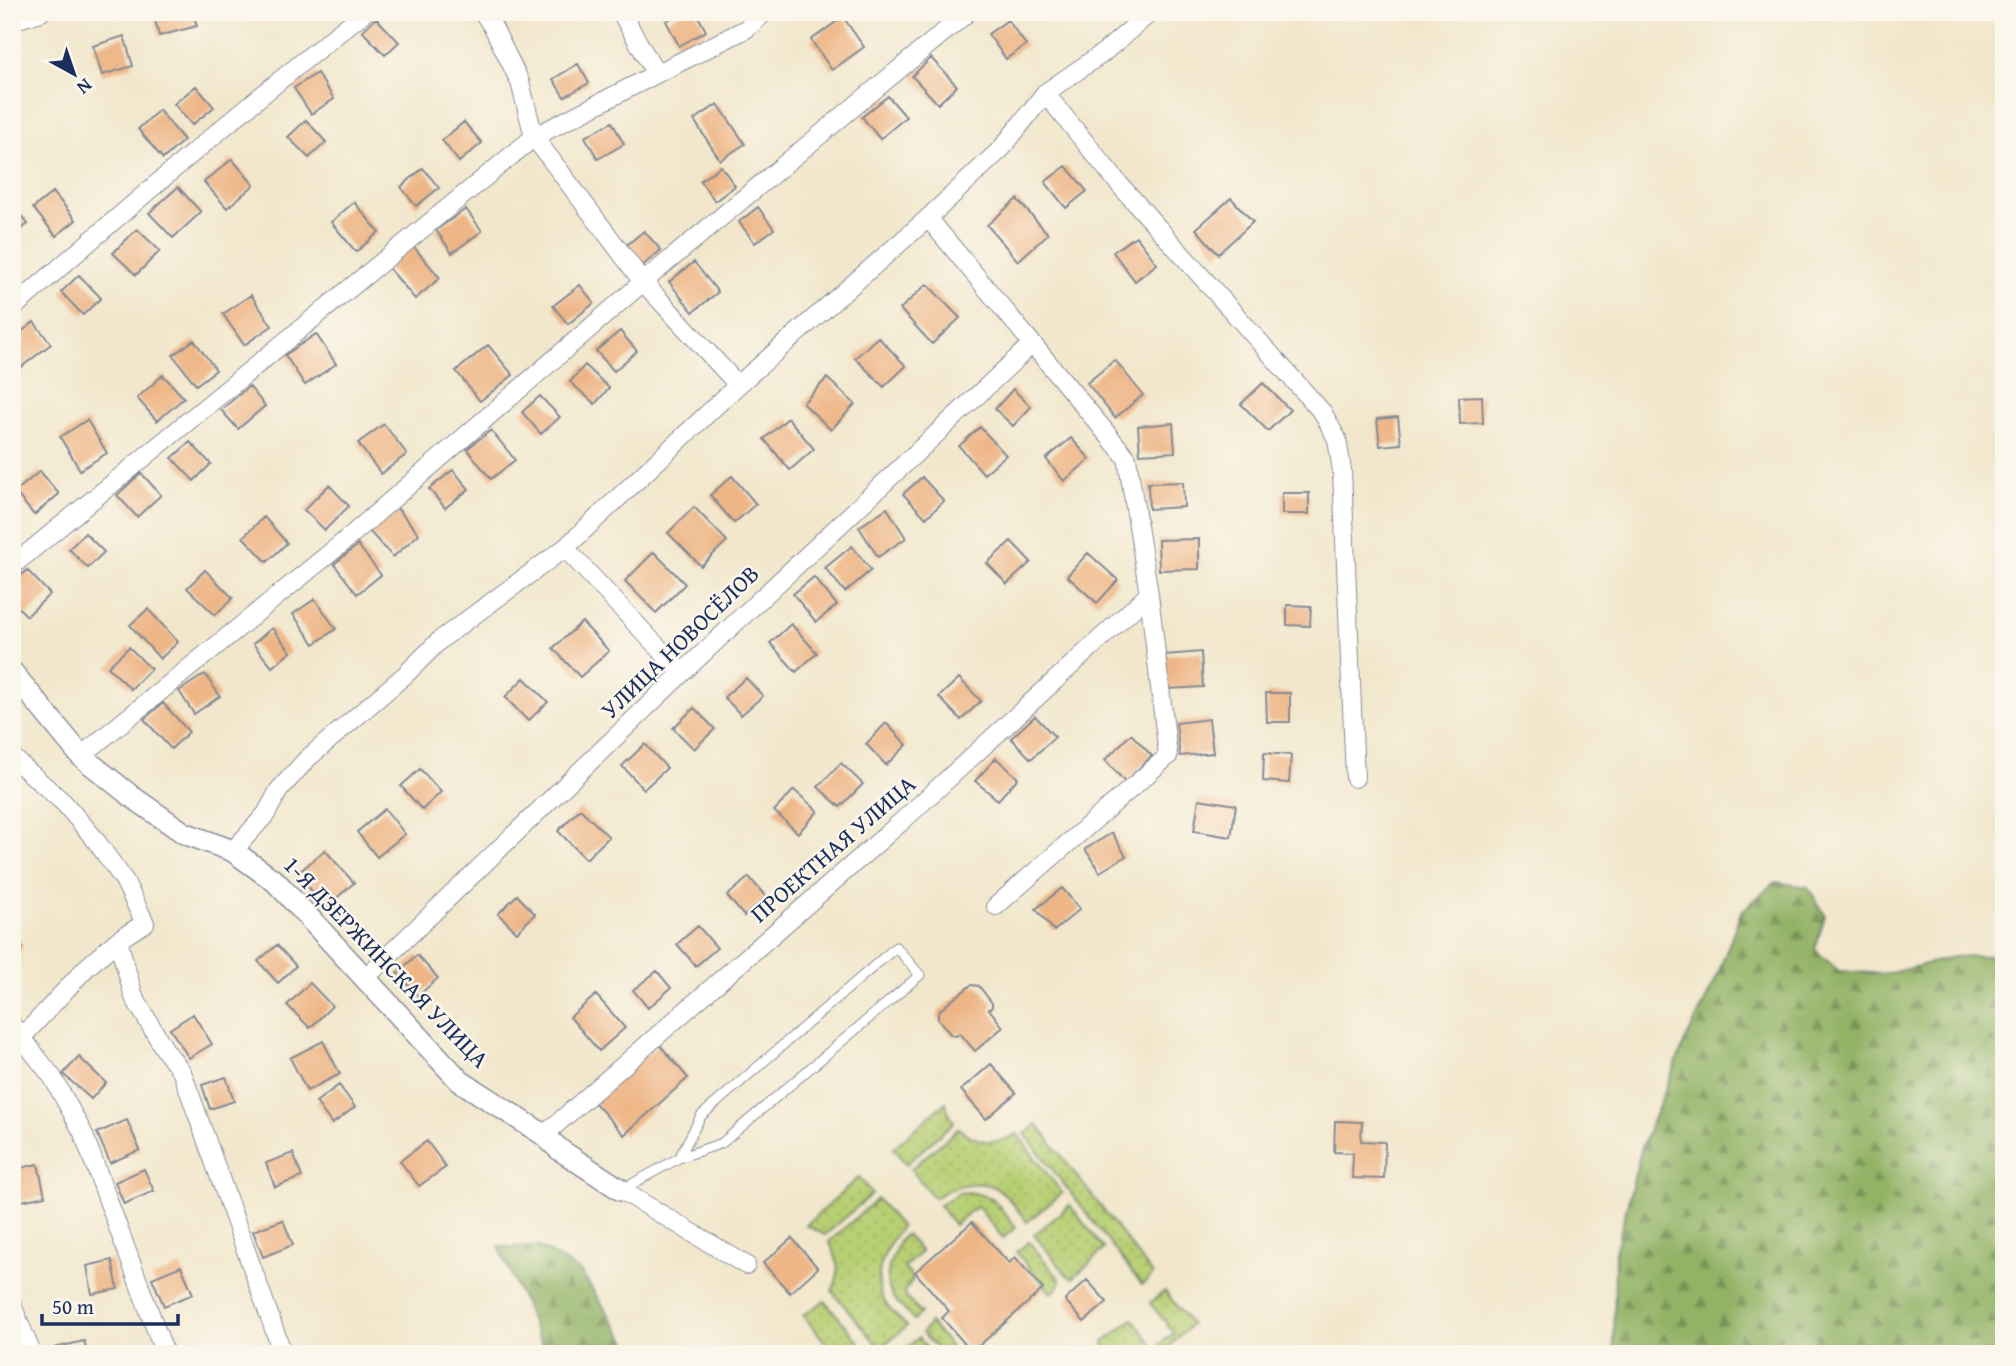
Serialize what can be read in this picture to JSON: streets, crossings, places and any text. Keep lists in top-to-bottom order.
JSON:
{
  "streets": {
    "street": ["УЛИЦА НОВОСЁЛОВ", "ПРОЕКТНАЯ УЛИЦА", "1-Я ДЗЕРЖИНСКАЯ УЛИЦА"]
  },
  "crossings": [
    ["УЛИЦА НОВОСЁЛОВ", "1-Я ДЗЕРЖИНСКАЯ УЛИЦА"],
    ["ПРОЕКТНАЯ УЛИЦА", "1-Я ДЗЕРЖИНСКАЯ УЛИЦА"]
  ],
  "scale_bar": "50 m",
  "north": "bottom right"
}
